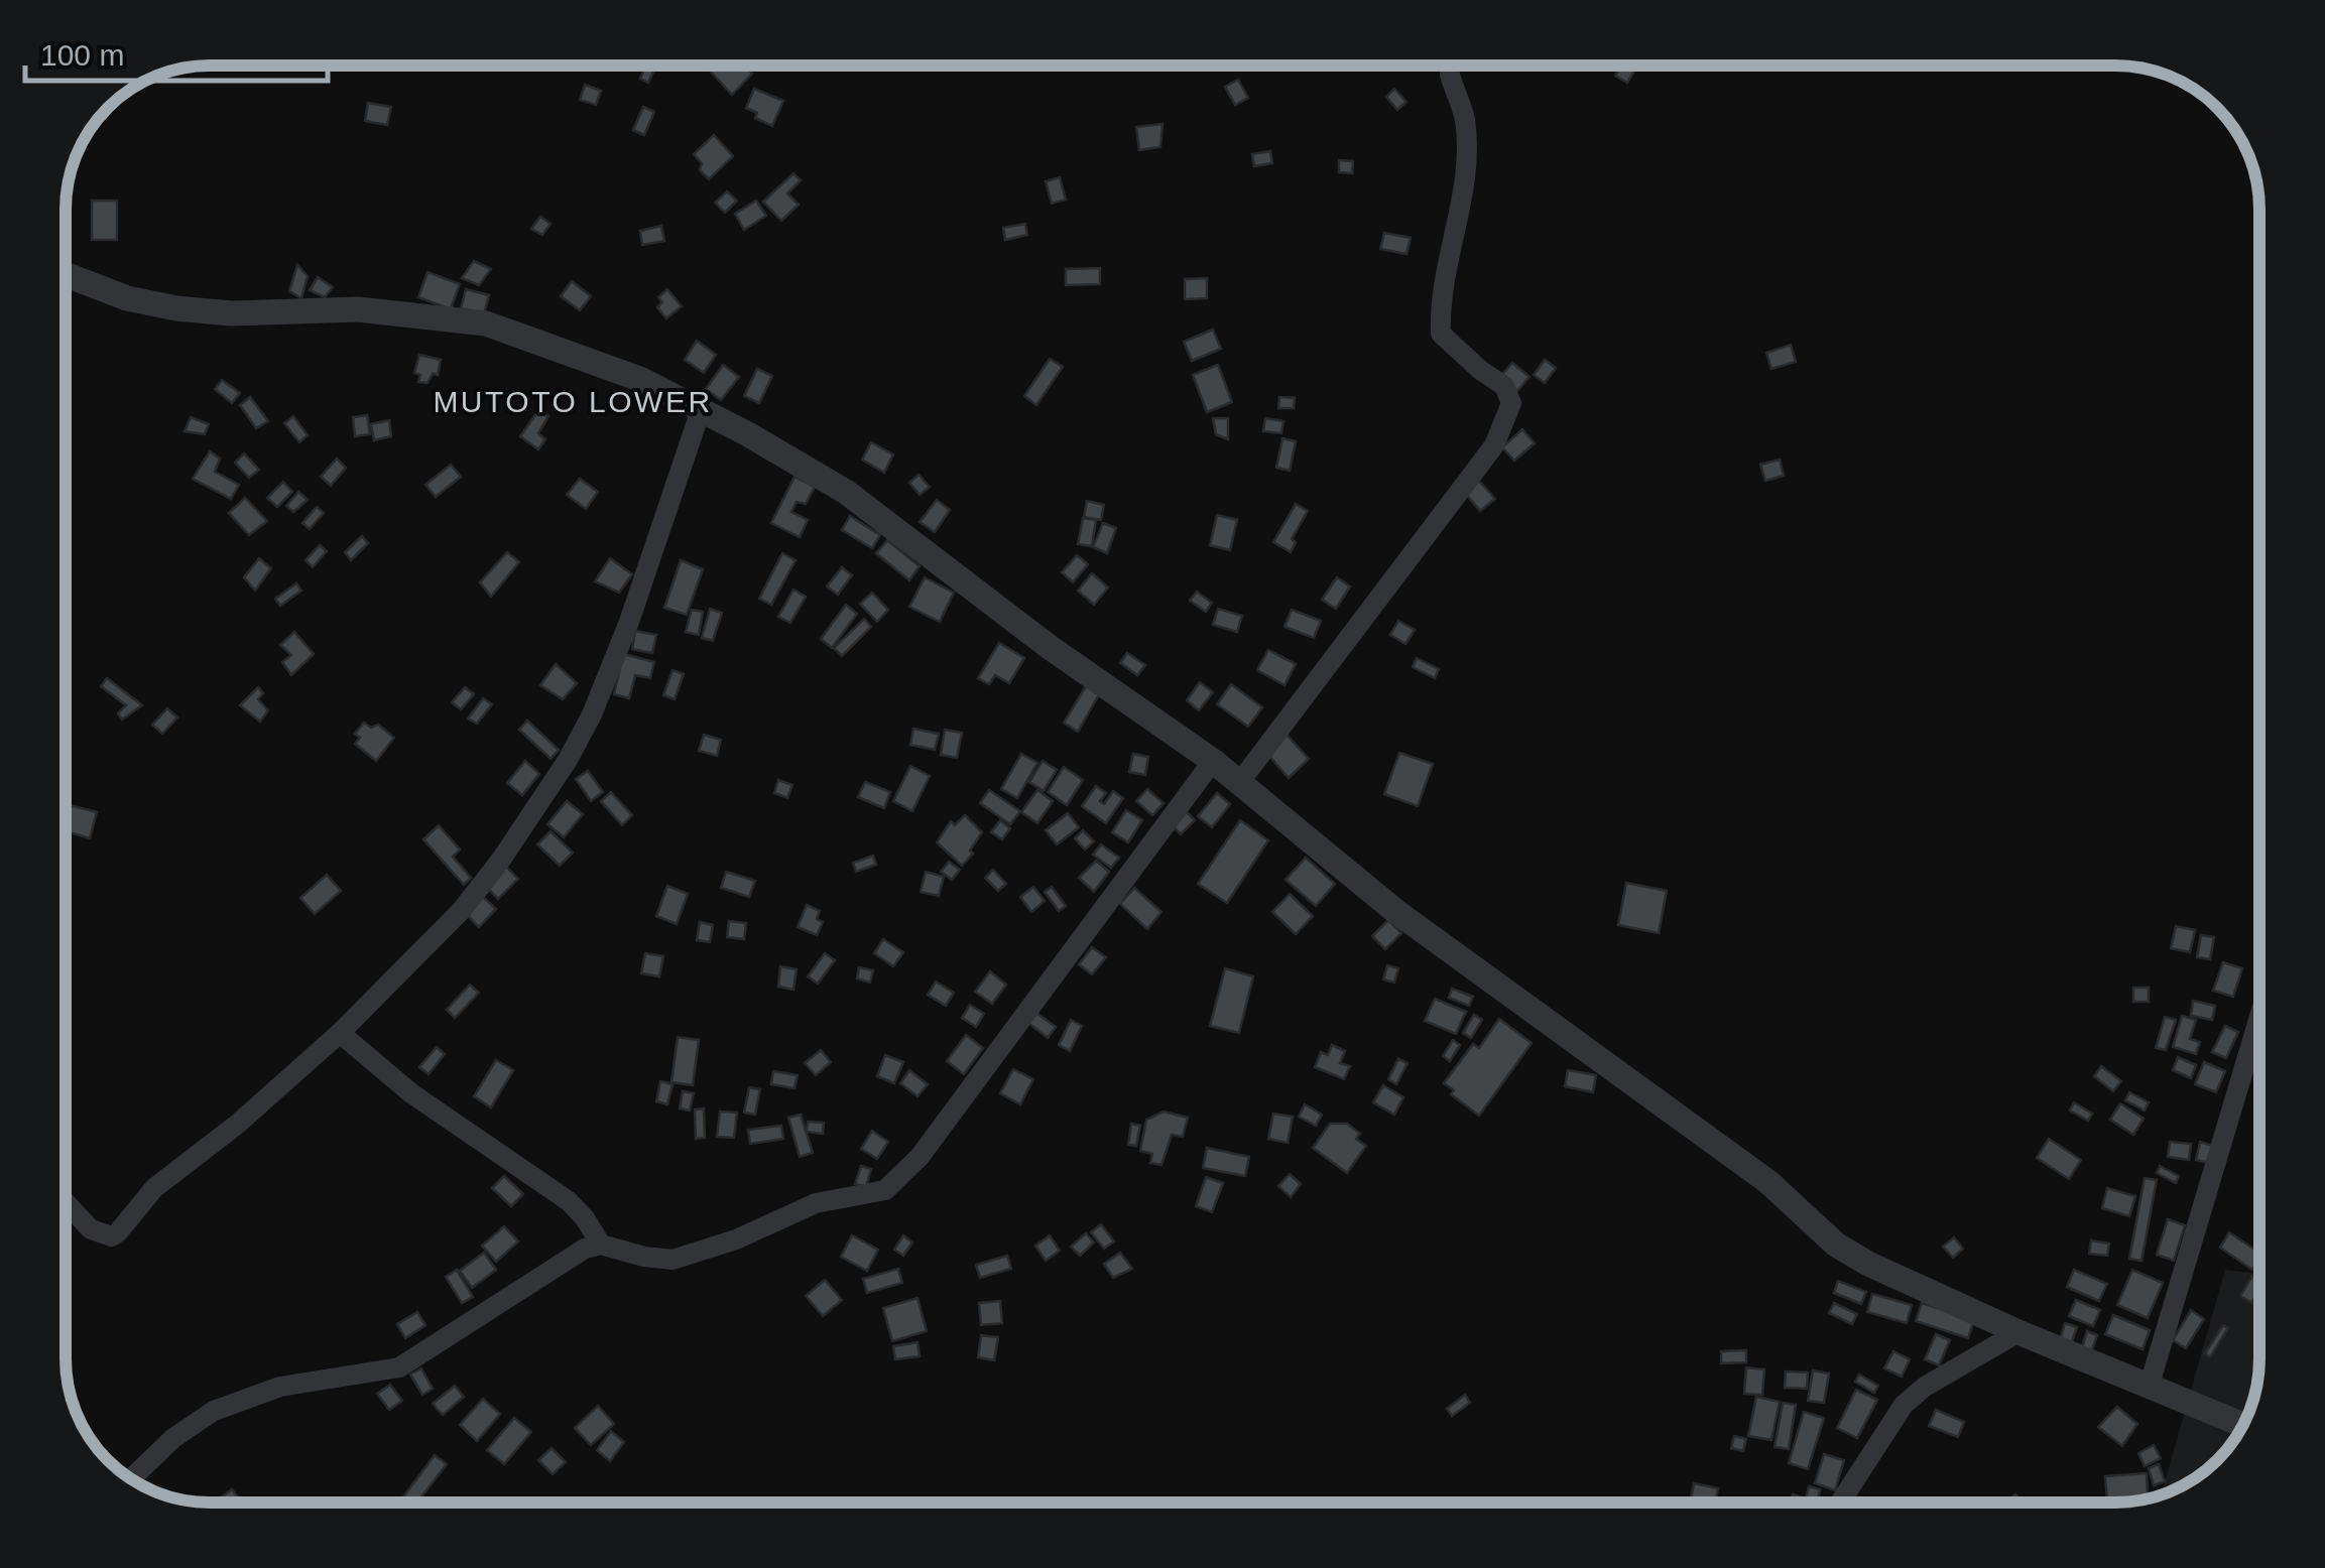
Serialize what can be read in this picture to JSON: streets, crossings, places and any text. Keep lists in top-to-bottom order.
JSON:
{
  "districts": ["MUTOTO LOWER"],
  "scale_bar": "100 m"
}
